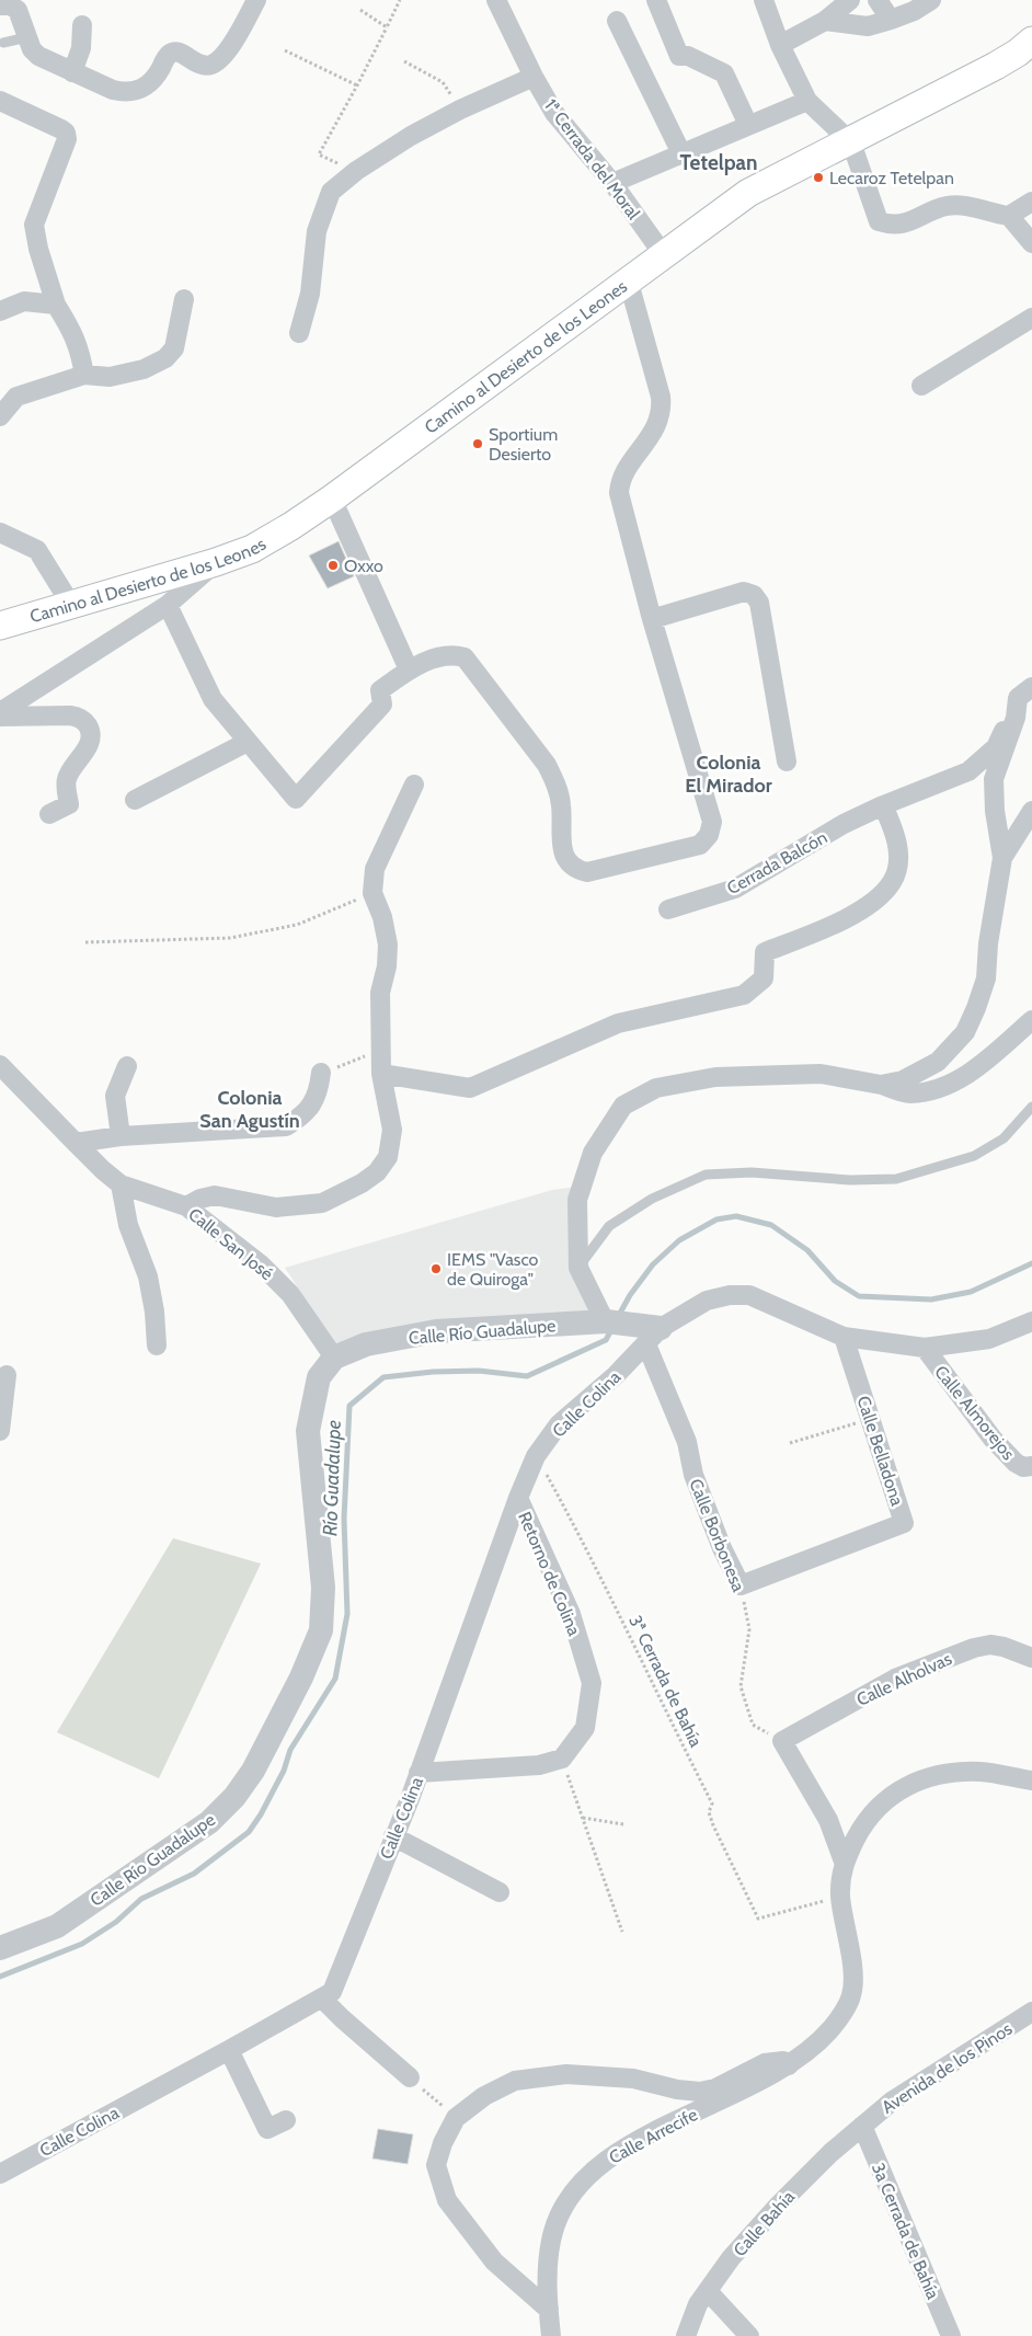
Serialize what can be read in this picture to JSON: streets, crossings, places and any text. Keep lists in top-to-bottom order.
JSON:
{
  "streets": {
    "main road": ["Camino al Desierto de los Leones"],
    "street": [
      "1ª Cerrada del Moral",
      "Cerrada Balcón",
      "Calle San José",
      "Calle Río Guadalupe",
      "Calle Colina",
      "Calle Almorejos",
      "Calle Belladona",
      "Calle Borbonesa",
      "Retorno de Colina",
      "Calle Alholvas",
      "Avenida de los Pinos",
      "Calle Arrecife",
      "Calle Bahía",
      "3a Cerrada de Bahía"
    ],
    "path": ["3ª Cerrada de Bahía"]
  },
  "crossings": [
    ["1ª Cerrada del Moral", "Camino al Desierto de los Leones"],
    ["Calle San José", "Calle Río Guadalupe"],
    ["Calle Río Guadalupe", "Calle Colina"],
    ["Calle Río Guadalupe", "Calle Borbonesa"],
    ["Calle Colina", "Calle Borbonesa"],
    ["Calle Colina", "Retorno de Colina"],
    ["Calle Colina", "3ª Cerrada de Bahía"],
    ["Calle Belladona", "Calle Borbonesa"],
    ["Calle Borbonesa", "Calle Alholvas"],
    ["3ª Cerrada de Bahía", "Calle Arrecife"],
    ["Avenida de los Pinos", "Calle Bahía"],
    ["Avenida de los Pinos", "3a Cerrada de Bahía"],
    ["Calle Bahía", "3a Cerrada de Bahía"]
  ],
  "districts": ["Tetelpan", "Colonia El Mirador", "Colonia San Agustín"],
  "water": ["Río Guadalupe"],
  "places": [
    "Lecaroz Tetelpan",
    "Sportium Desierto",
    "Oxxo",
    "IEMS \"Vasco de Quiroga\""
  ]
}
